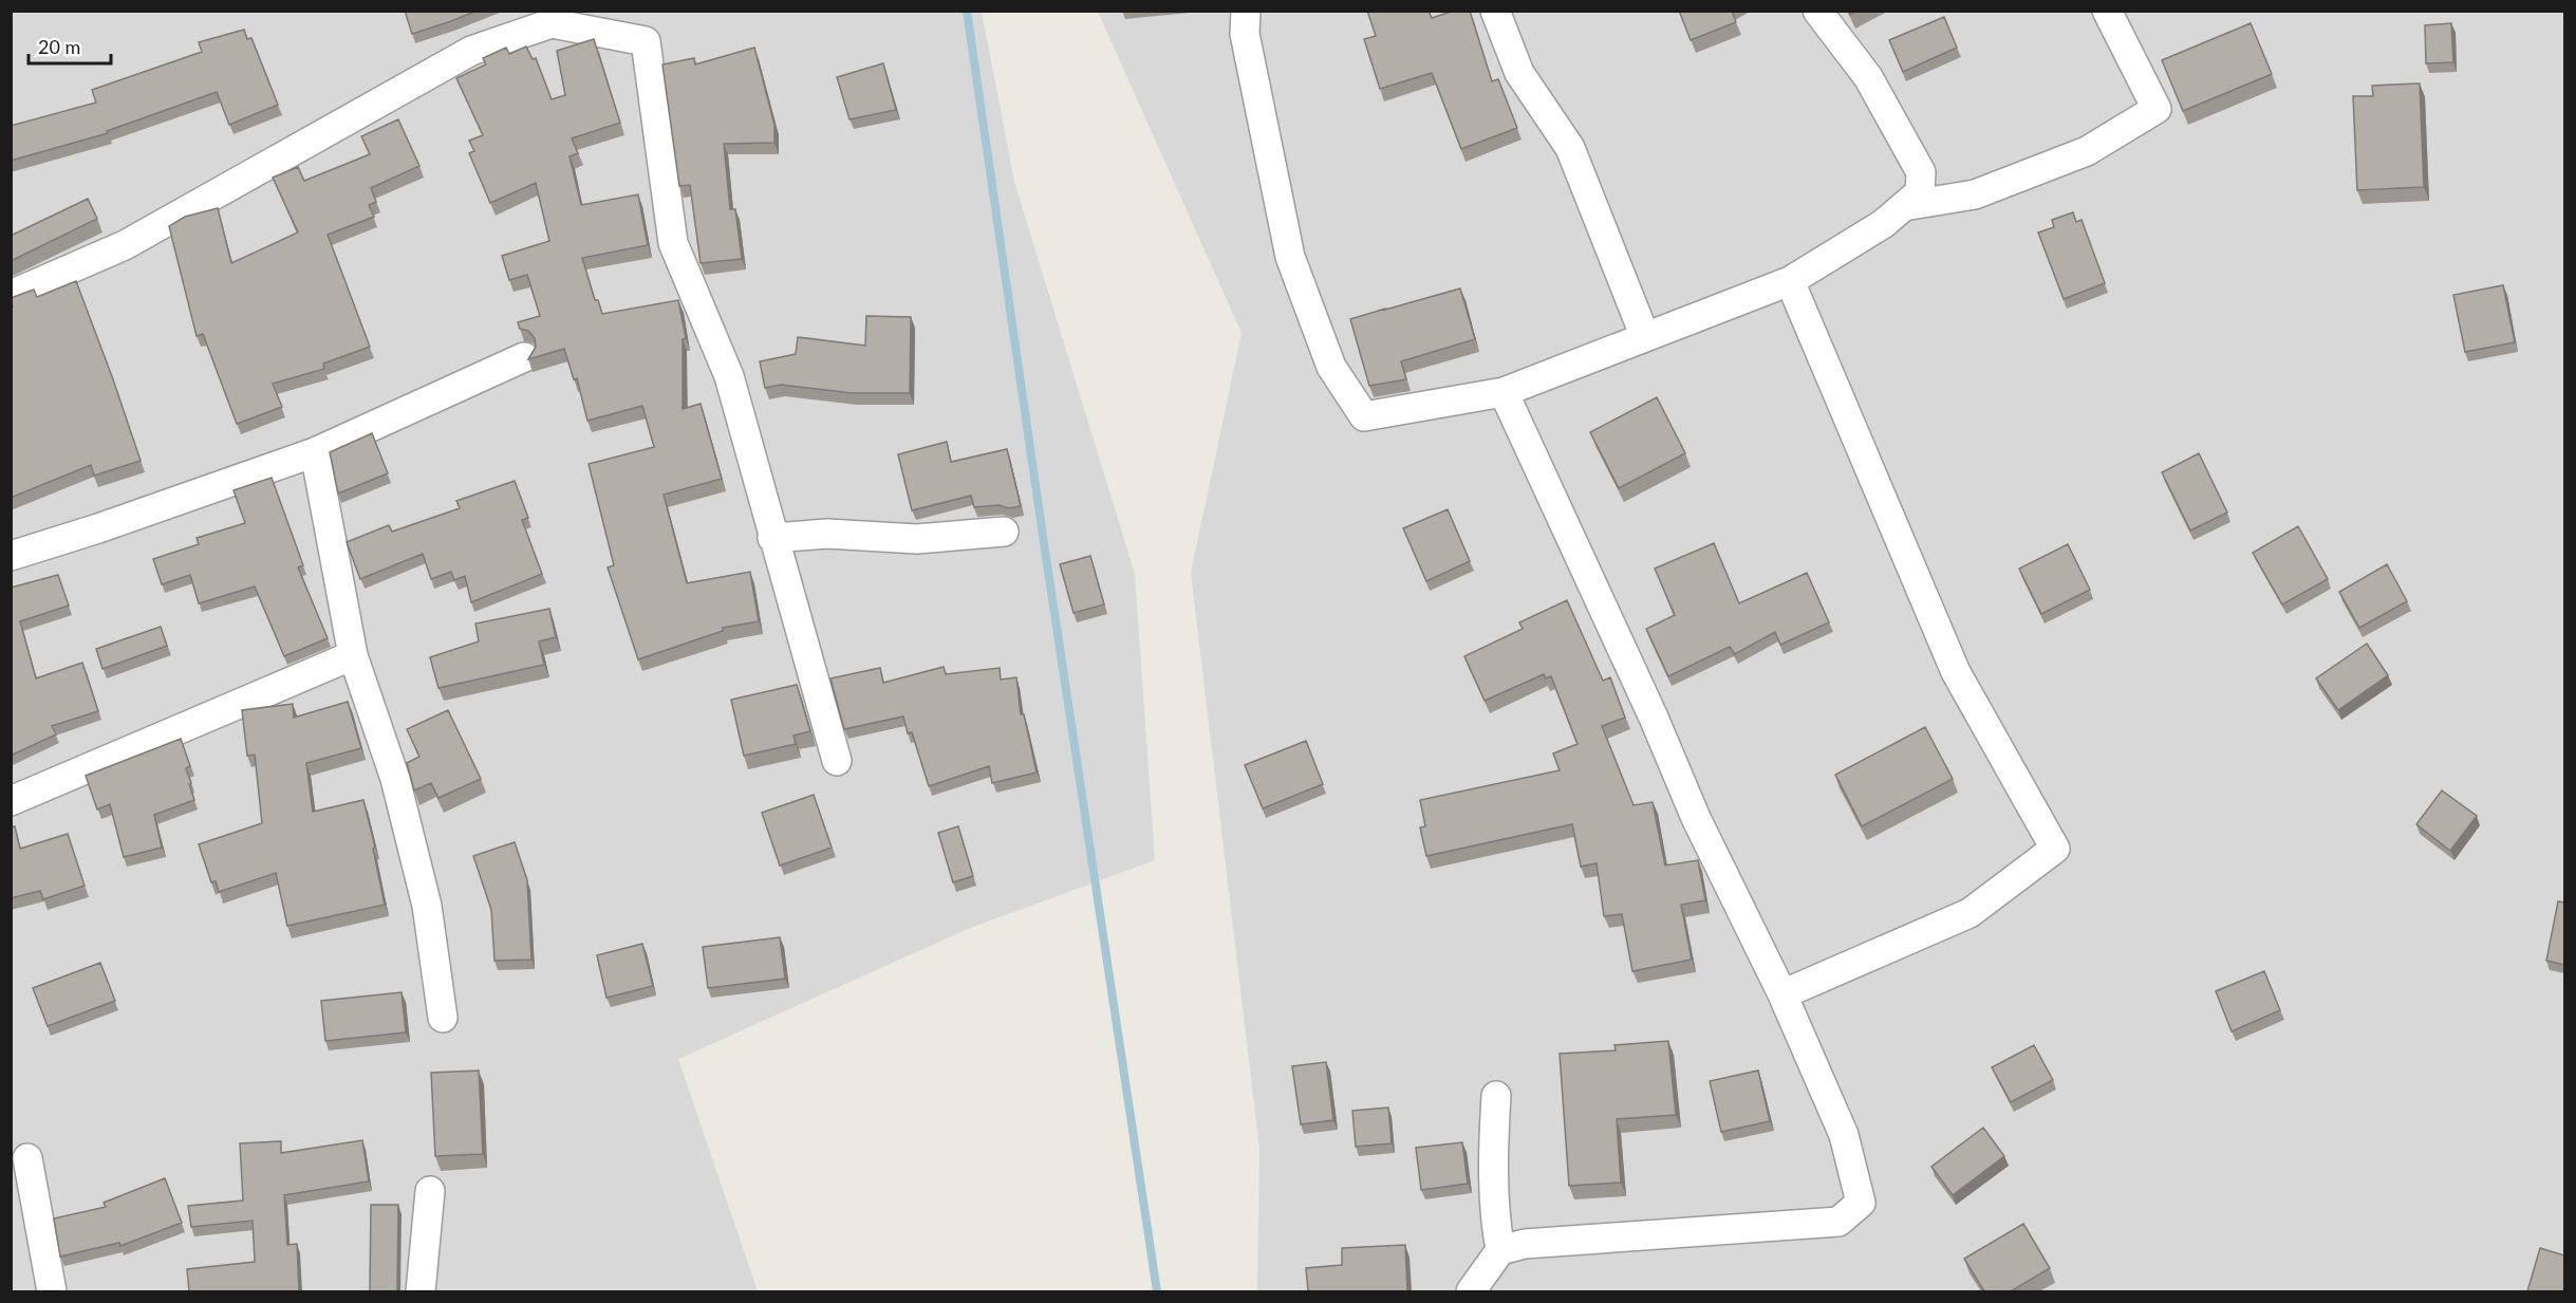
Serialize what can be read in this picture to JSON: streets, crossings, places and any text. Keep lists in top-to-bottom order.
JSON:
{
  "scale_bar": "20 m"
}
